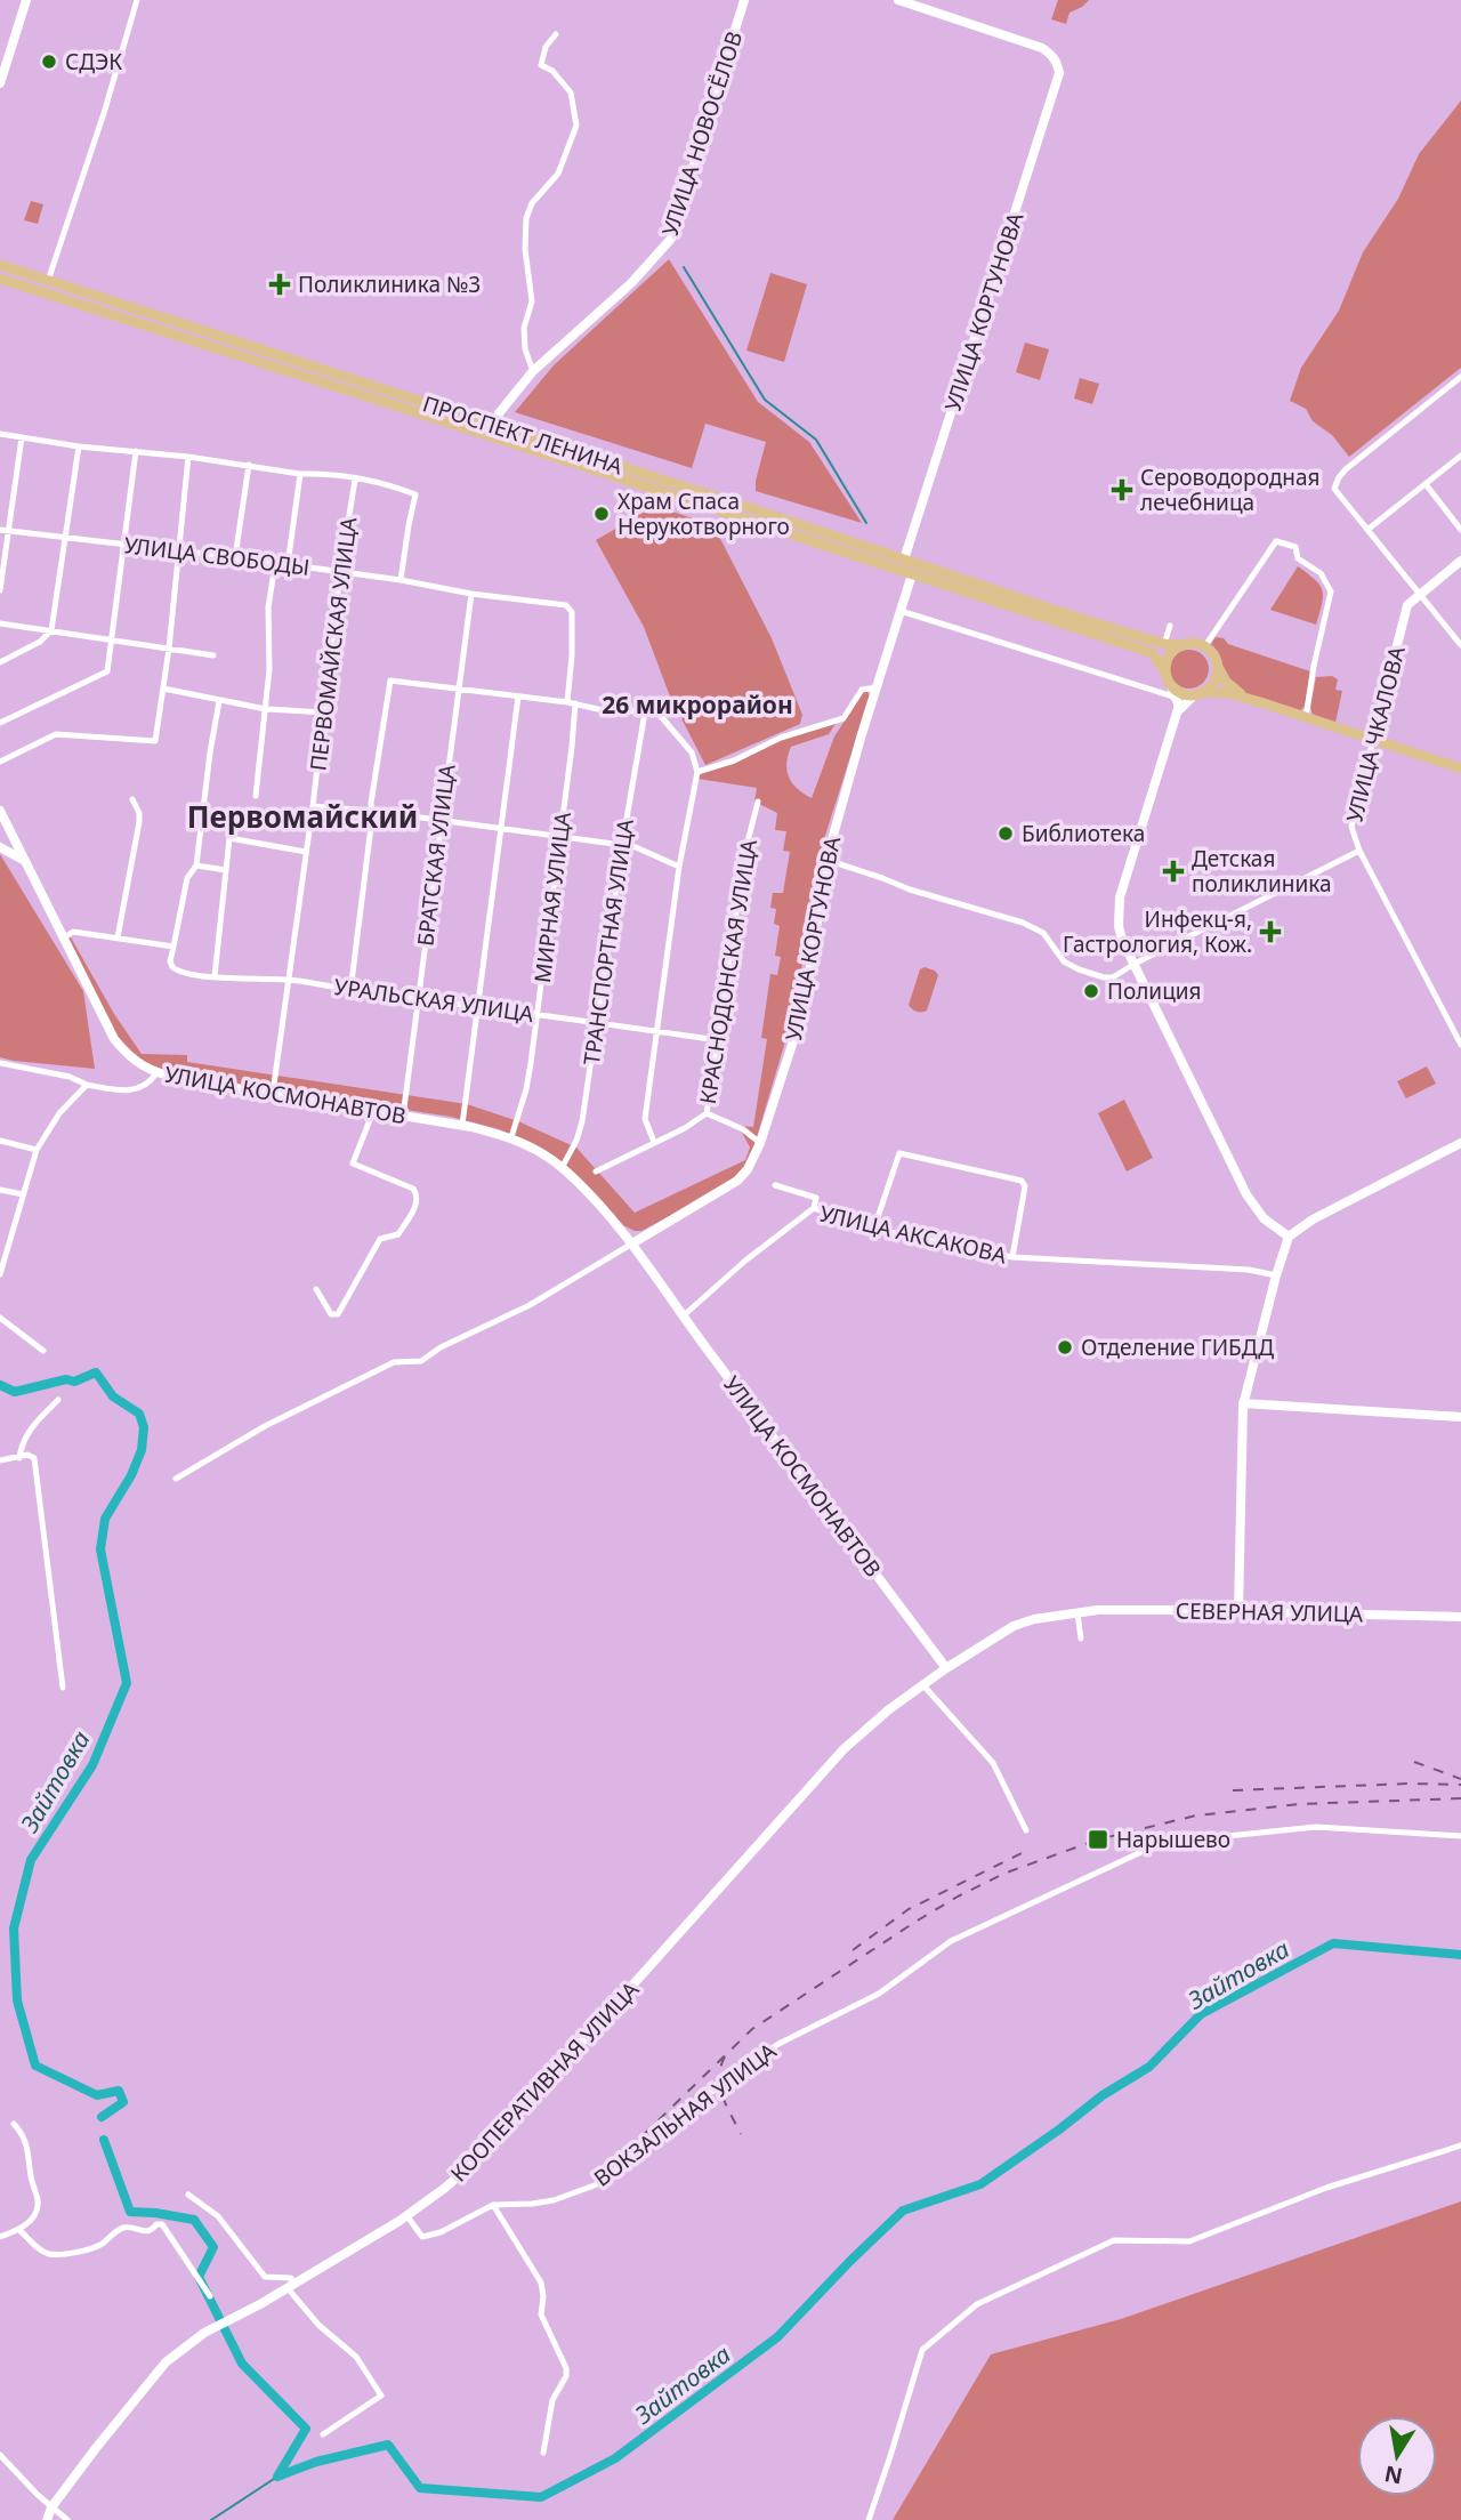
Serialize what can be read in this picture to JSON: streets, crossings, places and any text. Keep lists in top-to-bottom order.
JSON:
{
  "streets": {
    "main road": [
      "УЛИЦА НОВОСЁЛОВ",
      "УЛИЦА КОРТУНОВА",
      "ПРОСПЕКТ ЛЕНИНА",
      "УЛИЦА ЧКАЛОВА",
      "УЛИЦА КОСМОНАВТОВ",
      "СЕВЕРНАЯ УЛИЦА",
      "КООПЕРАТИВНАЯ УЛИЦА"
    ],
    "street": [
      "УЛИЦА СВОБОДЫ",
      "ПЕРВОМАЙСКАЯ УЛИЦА",
      "БРАТСКАЯ УЛИЦА",
      "МИРНАЯ УЛИЦА",
      "ТРАНСПОРТНАЯ УЛИЦА",
      "КРАСНОДОНСКАЯ УЛИЦА",
      "УРАЛЬСКАЯ УЛИЦА",
      "УЛИЦА АКСАКОВА",
      "ВОКЗАЛЬНАЯ УЛИЦА"
    ]
  },
  "crossings": [
    ["УЛИЦА НОВОСЁЛОВ", "ПРОСПЕКТ ЛЕНИНА"],
    ["УЛИЦА КОРТУНОВА", "ПРОСПЕКТ ЛЕНИНА"],
    ["УЛИЦА КОРТУНОВА", "УЛИЦА КОСМОНАВТОВ"],
    ["УЛИЦА СВОБОДЫ", "ПЕРВОМАЙСКАЯ УЛИЦА"],
    ["УЛИЦА СВОБОДЫ", "БРАТСКАЯ УЛИЦА"],
    ["УЛИЦА СВОБОДЫ", "МИРНАЯ УЛИЦА"],
    ["ПЕРВОМАЙСКАЯ УЛИЦА", "УРАЛЬСКАЯ УЛИЦА"],
    ["ПЕРВОМАЙСКАЯ УЛИЦА", "УЛИЦА КОСМОНАВТОВ"],
    ["БРАТСКАЯ УЛИЦА", "УРАЛЬСКАЯ УЛИЦА"],
    ["БРАТСКАЯ УЛИЦА", "УЛИЦА КОСМОНАВТОВ"],
    ["МИРНАЯ УЛИЦА", "УРАЛЬСКАЯ УЛИЦА"],
    ["МИРНАЯ УЛИЦА", "УЛИЦА КОСМОНАВТОВ"],
    ["ТРАНСПОРТНАЯ УЛИЦА", "УРАЛЬСКАЯ УЛИЦА"],
    ["ТРАНСПОРТНАЯ УЛИЦА", "УЛИЦА КОСМОНАВТОВ"],
    ["КРАСНОДОНСКАЯ УЛИЦА", "УРАЛЬСКАЯ УЛИЦА"],
    ["УЛИЦА КОСМОНАВТОВ", "УЛИЦА АКСАКОВА"],
    ["УЛИЦА КОСМОНАВТОВ", "СЕВЕРНАЯ УЛИЦА"],
    ["УЛИЦА КОСМОНАВТОВ", "КООПЕРАТИВНАЯ УЛИЦА"],
    ["СЕВЕРНАЯ УЛИЦА", "КООПЕРАТИВНАЯ УЛИЦА"],
    ["КООПЕРАТИВНАЯ УЛИЦА", "ВОКЗАЛЬНАЯ УЛИЦА"]
  ],
  "districts": ["26 микрорайон", "Первомайский"],
  "water": ["Зайтовка"],
  "places": {
    "other": [
      "СДЭК",
      "Храм Спаса Нерукотворного",
      "Библиотека",
      "Полиция",
      "Отделение ГИБДД"
    ],
    "health": [
      "Поликлиника №3",
      "Сероводородная лечебница",
      "Детская поликлиника",
      "Инфекц-я, Гастрология, Кож."
    ],
    "transit": ["Нарышево"]
  },
  "north": "bottom"
}
